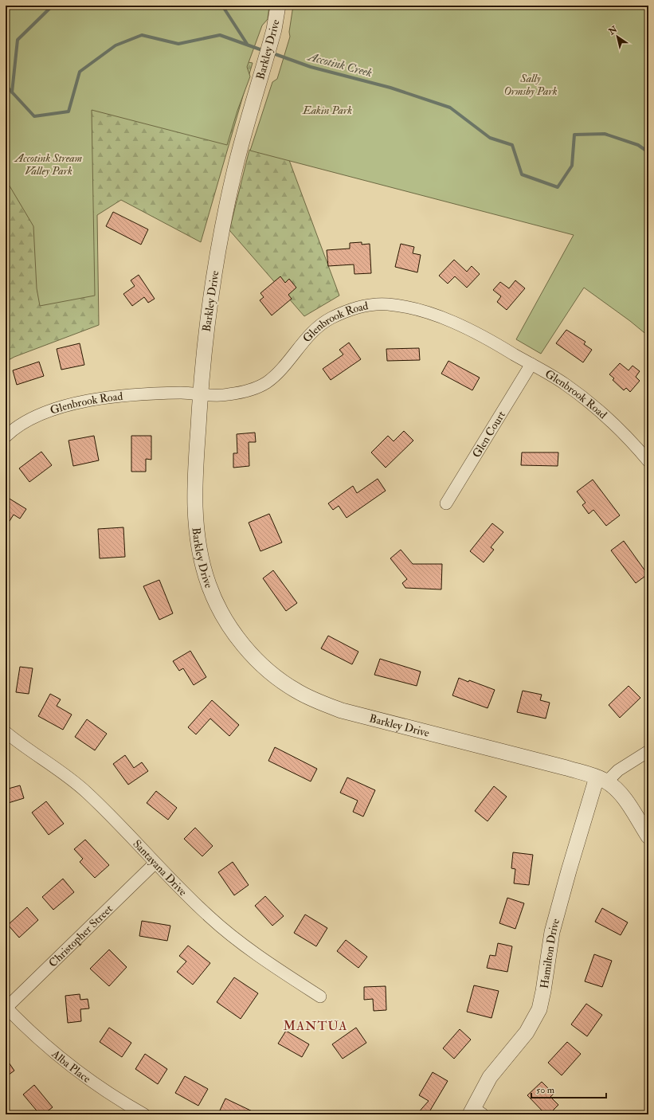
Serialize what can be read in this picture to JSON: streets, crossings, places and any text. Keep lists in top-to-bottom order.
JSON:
{
  "streets": {
    "street": [
      "Barkley Drive",
      "Glenbrook Road",
      "Glen Court",
      "Santayana Drive",
      "Christopher Street",
      "Hamilton Drive",
      "Alba Place"
    ]
  },
  "crossings": [
    ["Barkley Drive", "Glenbrook Road"],
    ["Barkley Drive", "Hamilton Drive"],
    ["Glenbrook Road", "Glen Court"],
    ["Santayana Drive", "Christopher Street"],
    ["Christopher Street", "Alba Place"]
  ],
  "districts": ["MANTUA"],
  "water": ["Accotink Creek"],
  "parks": ["Sally Ormsby Park", "Eakin Park", "Accotink Stream Valley Park"],
  "scale_bar": "50 m",
  "north": "top left"
}
